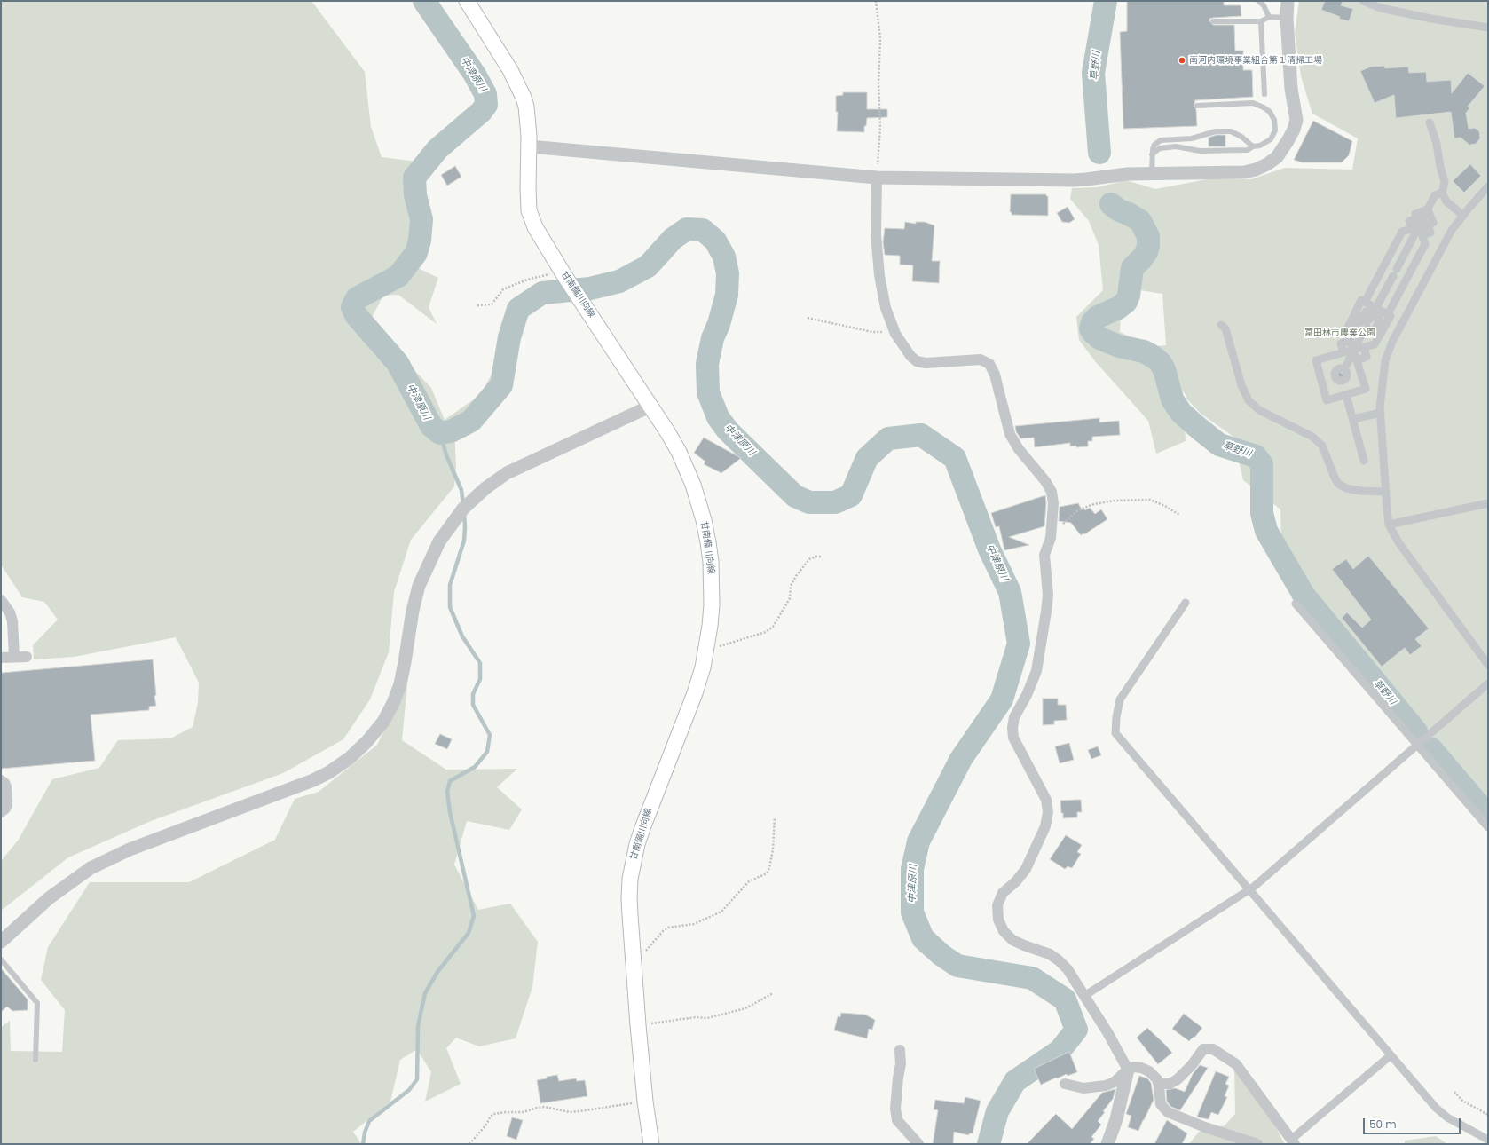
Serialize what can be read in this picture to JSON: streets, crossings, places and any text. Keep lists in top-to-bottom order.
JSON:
{
  "streets": {
    "main road": ["甘南備川向線"]
  },
  "water": ["草野川", "中津原川"],
  "parks": ["富田林市農業公園"],
  "places": ["南河内環境事業組合第１清掃工場"],
  "scale_bar": "50 m"
}
